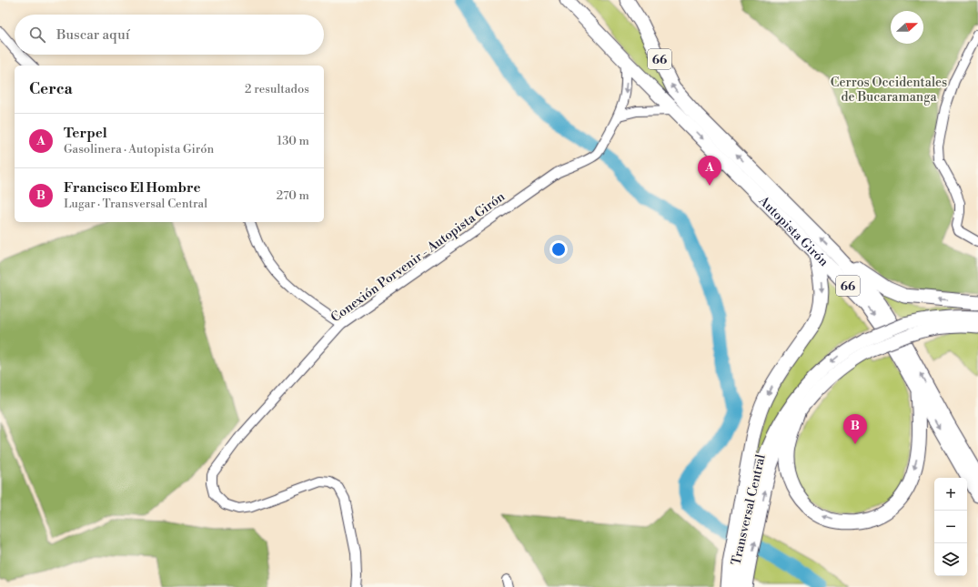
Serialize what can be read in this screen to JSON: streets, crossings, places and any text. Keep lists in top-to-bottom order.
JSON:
{
  "streets": {
    "highway": ["66", "Autopista Girón"],
    "main road": ["Transversal Central"],
    "street": ["Conexión Porvenir - Autopista Girón"]
  },
  "crossings": [
    ["Autopista Girón", "Conexión Porvenir - Autopista Girón"]
  ],
  "parks": ["Cerros Occidentales de Bucaramanga"],
  "north": "right",
  "page": {
    "search": "Buscar aquí",
    "heading": ["Cerca", "2 resultados"],
    "list": [
      {
        "mark": "A",
        "name": "Terpel",
        "note": "Gasolinera · Autopista Girón",
        "value": "130 m"
      },
      {
        "mark": "B",
        "name": "Francisco El Hombre",
        "note": "Lugar · Transversal Central",
        "value": "270 m"
      }
    ],
    "pins": ["A", "B"],
    "map_buttons": ["+", "−"]
  }
}
